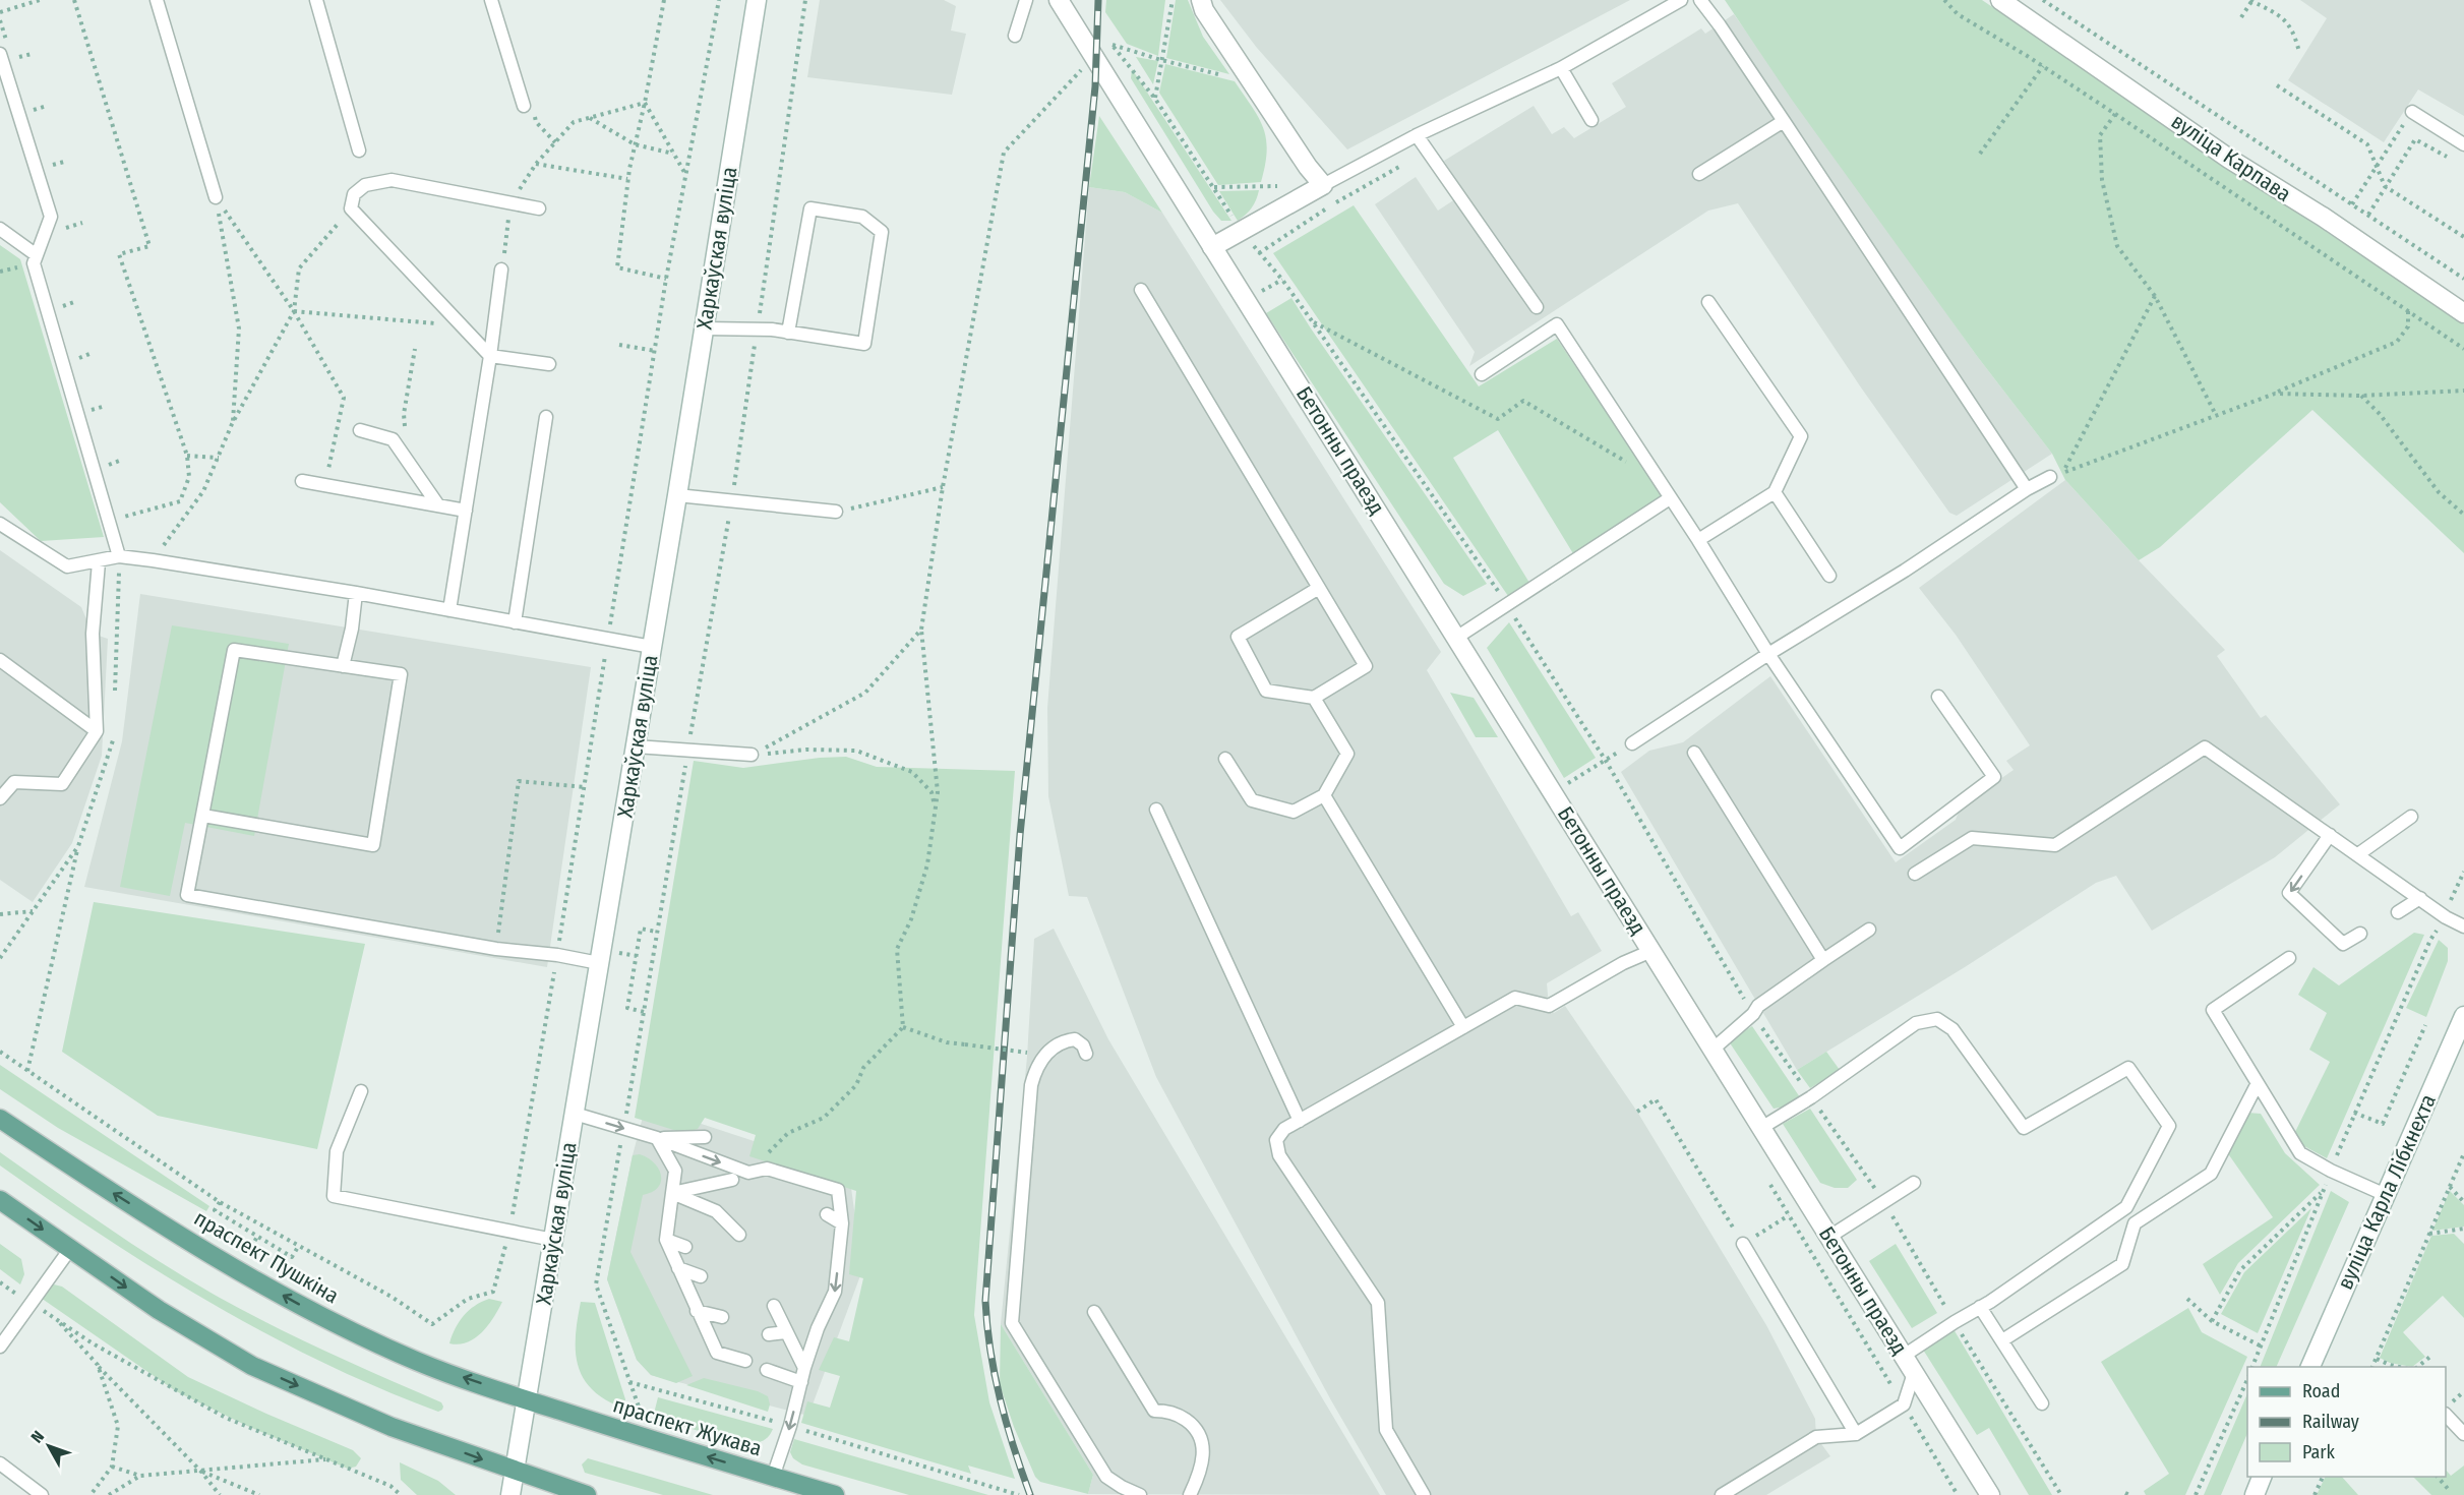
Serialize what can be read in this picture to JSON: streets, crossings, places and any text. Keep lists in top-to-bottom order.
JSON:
{
  "streets": {
    "main road": ["праспект Пушкіна", "праспект Жукава"],
    "street": [
      "вуліца Карпава",
      "Харкаўская вуліца",
      "Бетонны праезд",
      "вуліца Карла Лібкнехта"
    ]
  },
  "crossings": [
    ["Харкаўская вуліца", "праспект Пушкіна"],
    ["Харкаўская вуліца", "праспект Жукава"],
    ["праспект Пушкіна", "праспект Жукава"]
  ],
  "legend": ["Road", "Railway", "Park"],
  "north": "top left"
}
